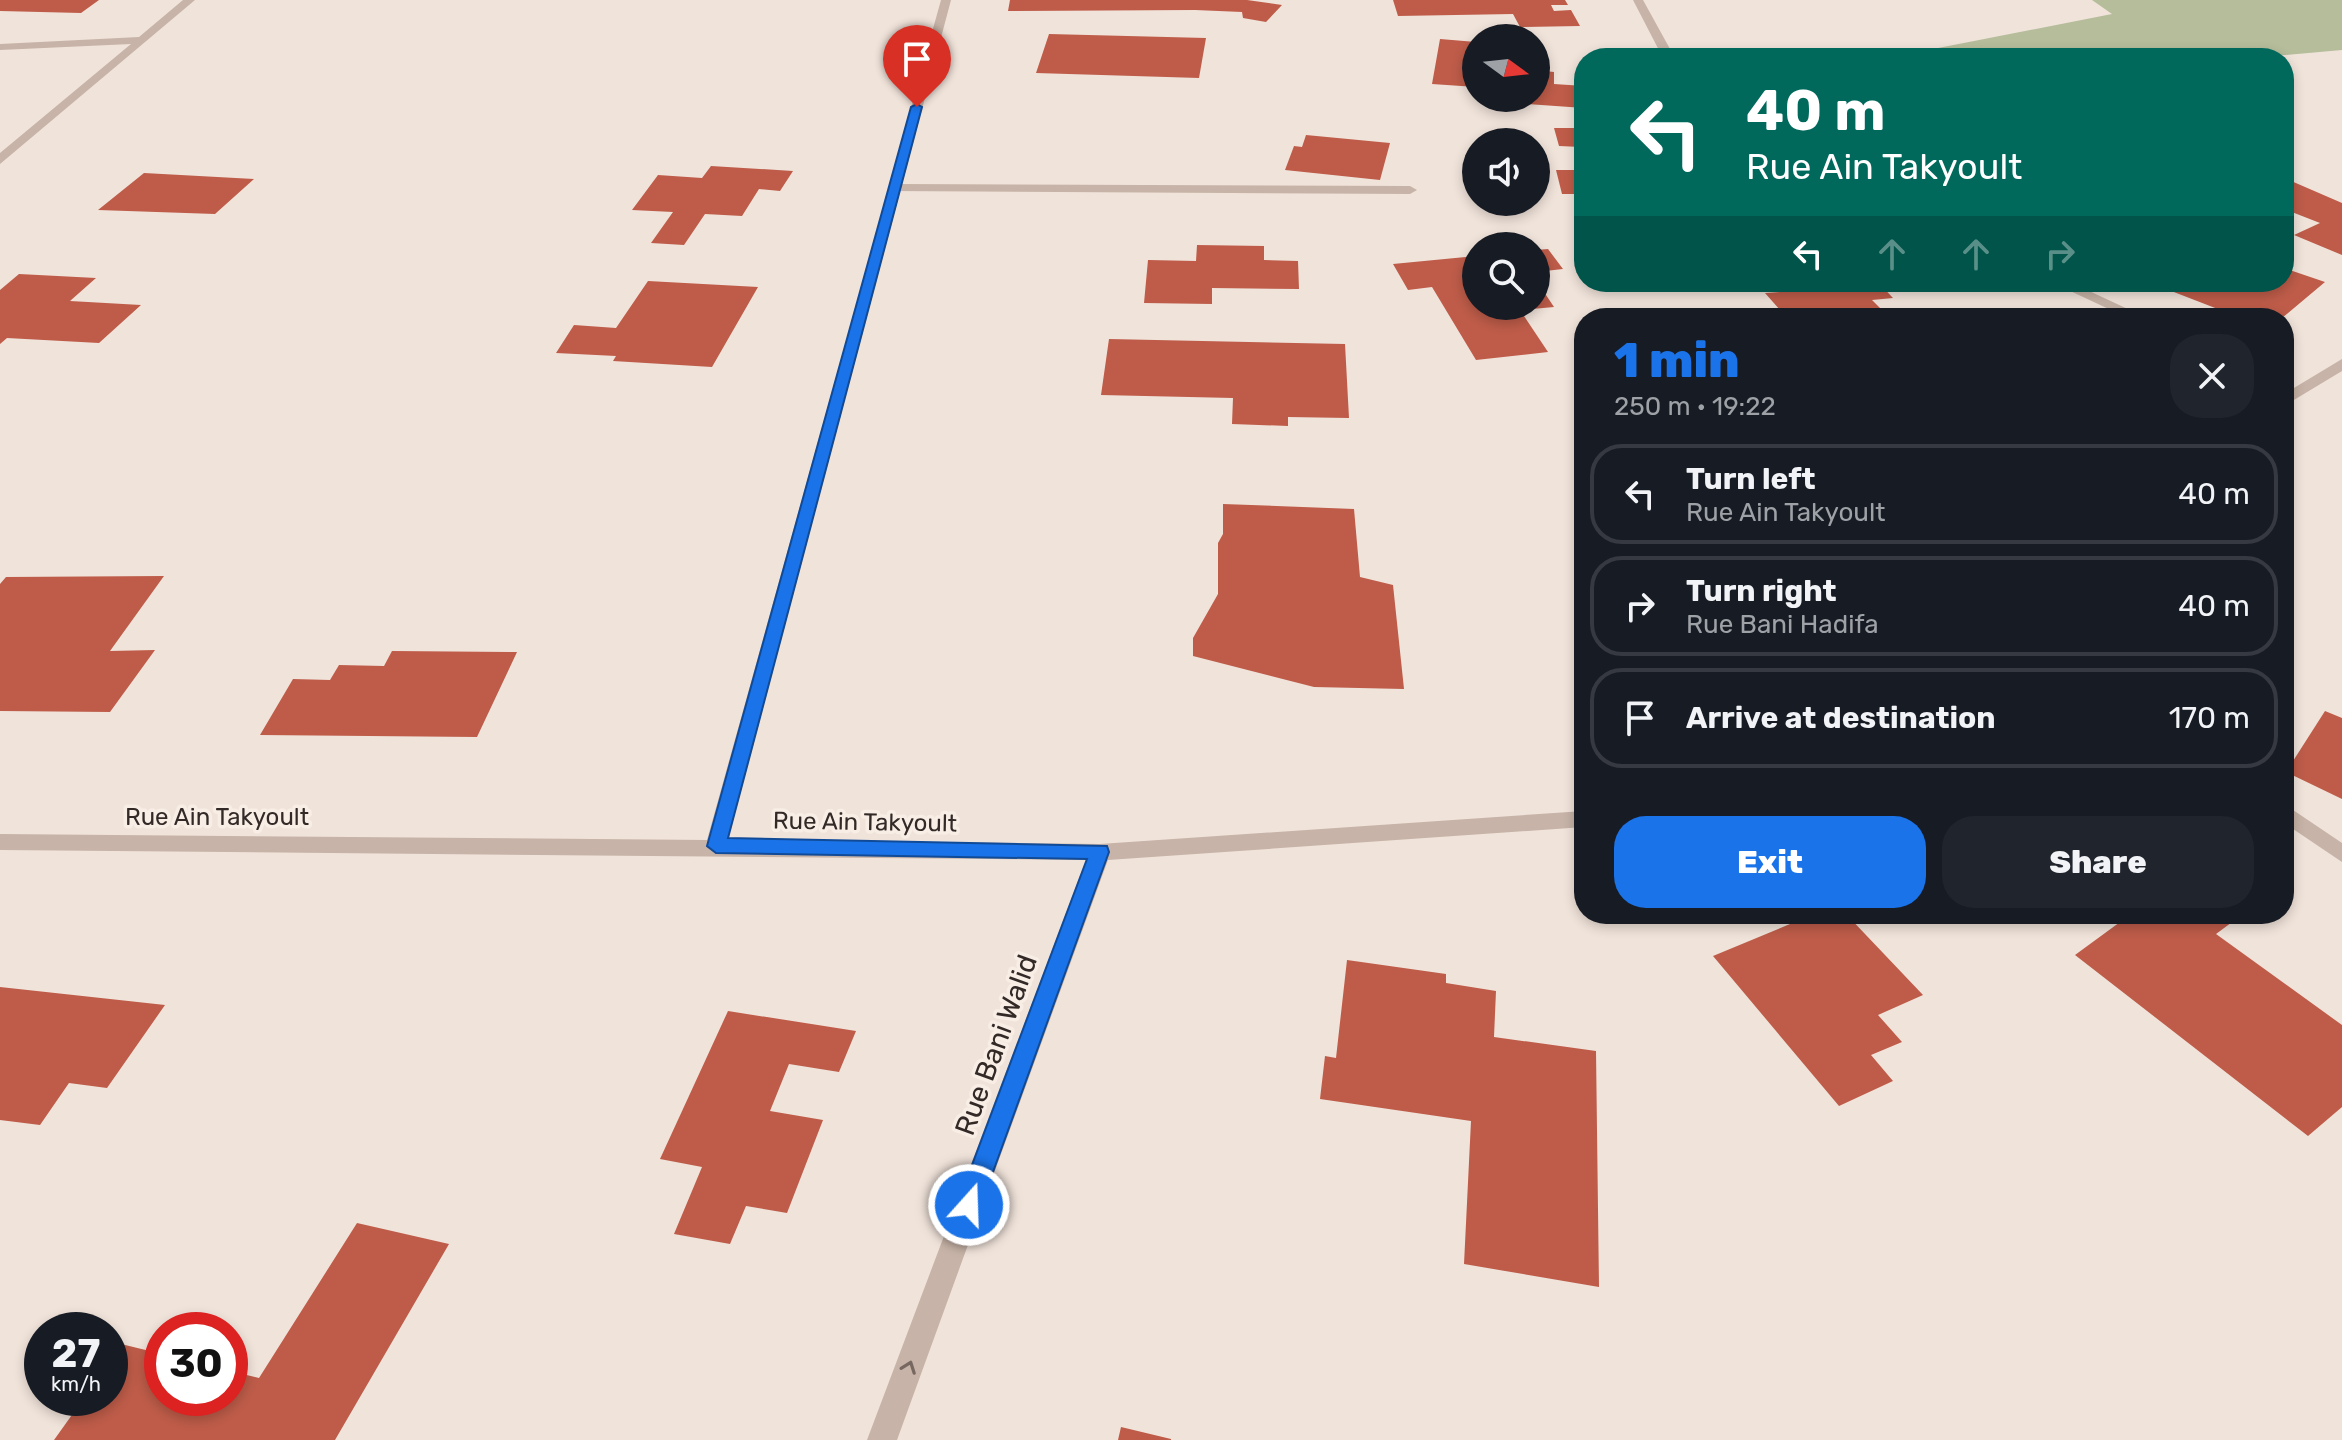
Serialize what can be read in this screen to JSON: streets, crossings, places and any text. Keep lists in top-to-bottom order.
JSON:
{
  "streets": {
    "street": ["Rue Ain Takyoult", "Rue Bani Walid"]
  },
  "crossings": [
    ["Rue Ain Takyoult", "Rue Bani Walid"]
  ],
  "one_way": ["Rue Bani Walid"],
  "north": "right",
  "page": {
    "turn": ["40 m", "Rue Ain Takyoult"],
    "heading": ["1 min", "250 m · 19:22"],
    "list": [
      {
        "name": "Turn left",
        "note": "Rue Ain Takyoult",
        "value": "40 m"
      },
      {
        "name": "Turn right",
        "note": "Rue Bani Hadifa",
        "value": "40 m"
      },
      {
        "name": "Arrive at destination",
        "value": "170 m"
      }
    ],
    "buttons": ["Exit", "Share"],
    "speed": "27 km/h",
    "limit": "30"
  }
}
